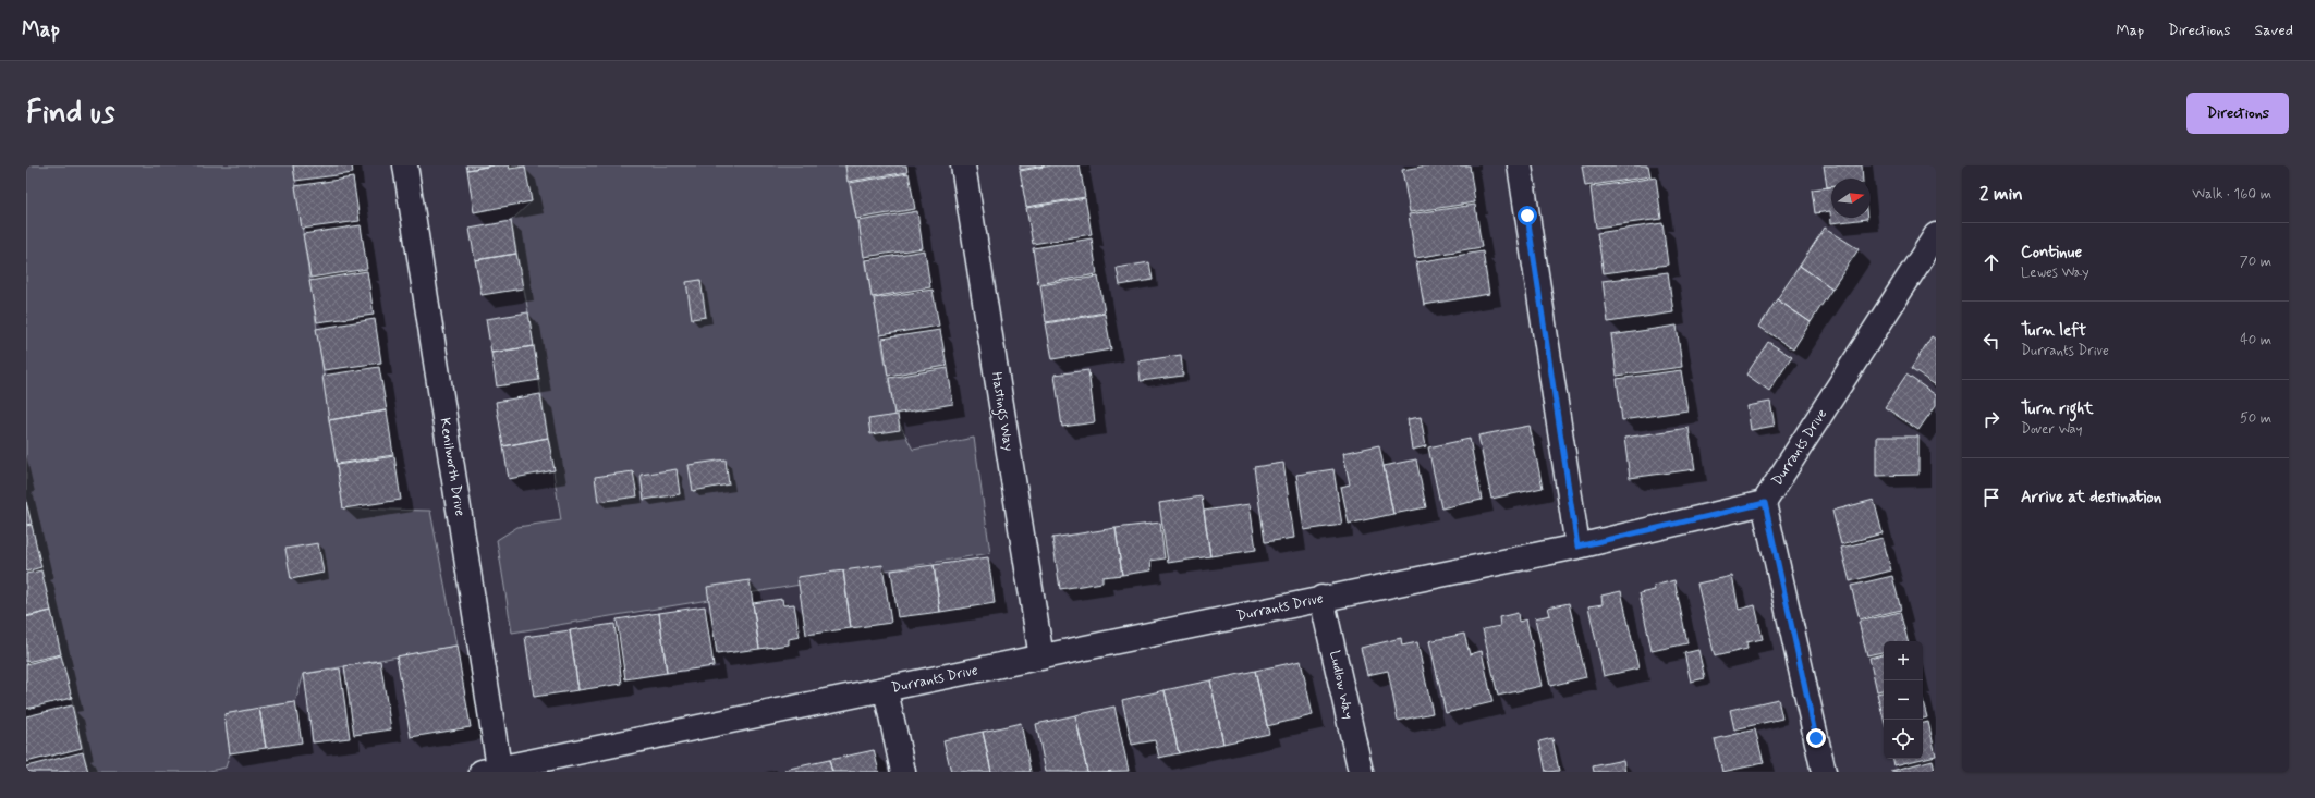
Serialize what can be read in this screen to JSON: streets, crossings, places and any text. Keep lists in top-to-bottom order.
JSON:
{
  "streets": {
    "street": [
      "Hastings Way",
      "Durrants Drive",
      "Kenilworth Drive",
      "Ludlow Way"
    ]
  },
  "crossings": [
    ["Hastings Way", "Durrants Drive"],
    ["Durrants Drive", "Kenilworth Drive"],
    ["Durrants Drive", "Ludlow Way"]
  ],
  "north": "right",
  "page": {
    "header": "Map",
    "nav": ["Map", "Directions", "Saved"],
    "buttons": "Directions",
    "title": "Find us",
    "heading": ["2 min", "Walk · 160 m"],
    "list": [
      ["Continue", "Lewes Way", "70 m"],
      ["Turn left", "Durrants Drive", "40 m"],
      ["Turn right", "Dover Way", "50 m"],
      "Arrive at destination"
    ],
    "map_buttons": ["+", "−"]
  }
}
